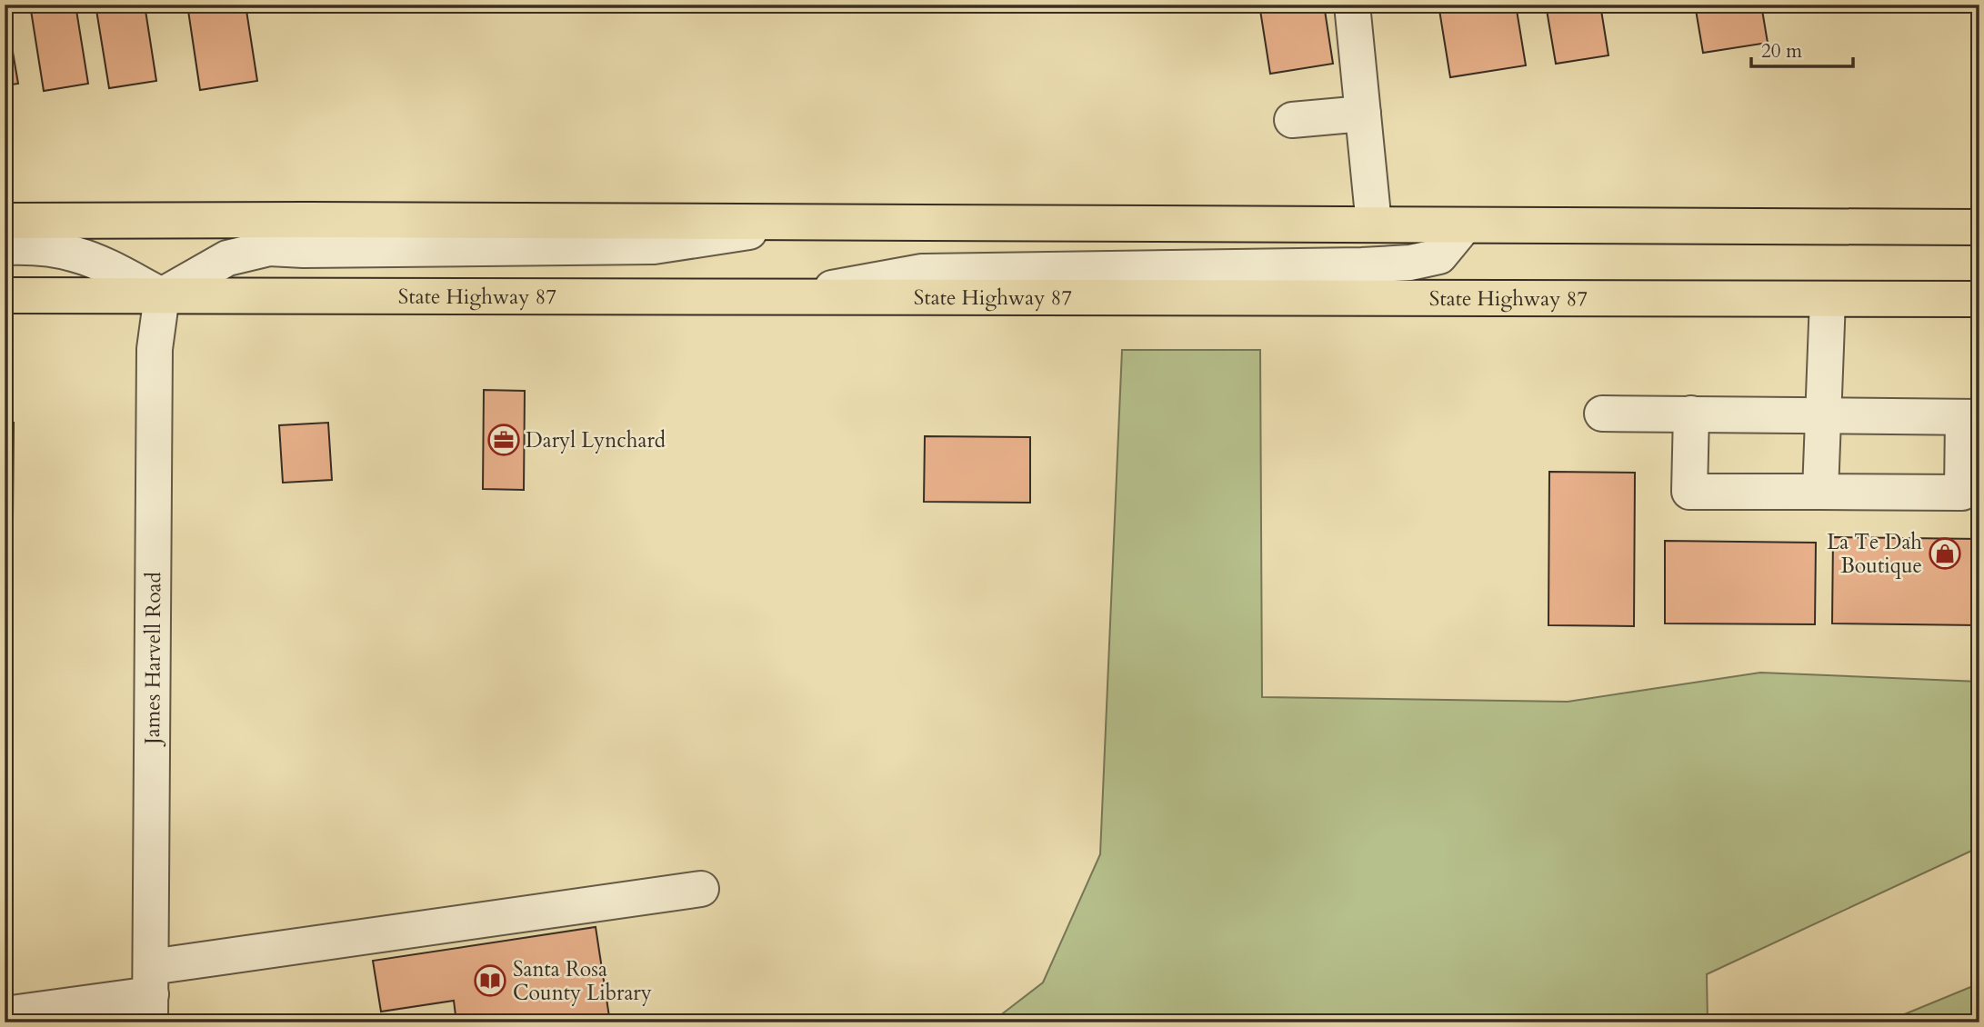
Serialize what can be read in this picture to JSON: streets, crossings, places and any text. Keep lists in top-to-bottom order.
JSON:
{
  "streets": {
    "highway": ["State Highway 87"],
    "street": ["James Harvell Road"]
  },
  "crossings": [
    ["State Highway 87", "James Harvell Road"]
  ],
  "places": {
    "office": ["Daryl Lynchard"],
    "shop": ["La Te Dah Boutique"],
    "library": ["Santa Rosa County Library"]
  },
  "scale_bar": "20 m"
}
